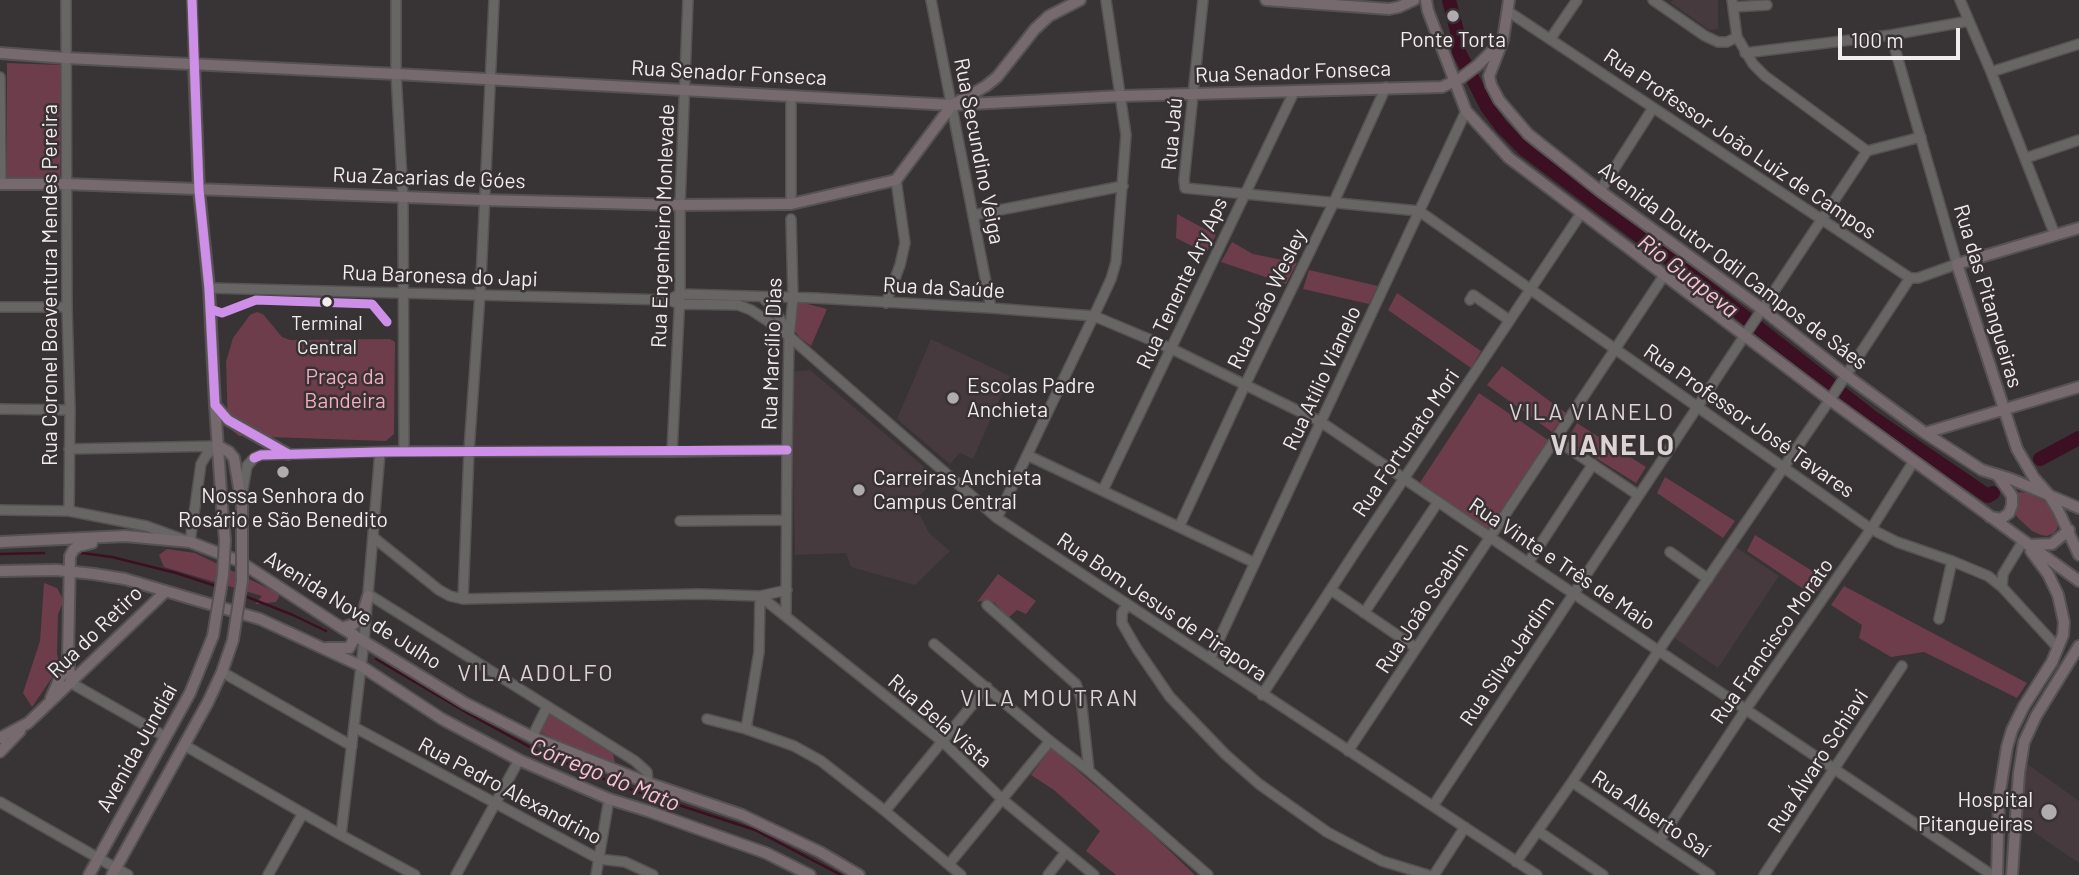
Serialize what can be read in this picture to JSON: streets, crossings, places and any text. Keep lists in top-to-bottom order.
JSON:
{
  "streets": {
    "main road": [
      "Rua Senador Fonseca",
      "Rua Zacarias de Góes",
      "Avenida Doutor Odil Campos de Sáes",
      "Rua das Pitangueiras",
      "Avenida Nove de Julho",
      "Rua do Retiro",
      "Avenida Jundiaí"
    ],
    "street": [
      "Rua Jaú",
      "Rua Professor João Luiz de Campos",
      "Rua Secundino Veiga",
      "Rua Engenheiro Monlevade",
      "Rua Baronesa do Japi",
      "Rua Tenente Ary Aps",
      "Rua Coronel Boaventura Mendes Pereira",
      "Rua da Saúde",
      "Rua João Wesley",
      "Rua Marcílio Dias",
      "Rua Atílio Vianelo",
      "Rua Professor José Tavares",
      "Rua Fortunato Mori",
      "Rua Vinte e Três de Maio",
      "Rua Bom Jesus de Pirapora",
      "Rua João Scabin",
      "Rua Francisco Morato",
      "Rua Silva Jardim",
      "Rua Bela Vista",
      "Rua Álvaro Schiavi",
      "Rua Pedro Alexandrino",
      "Rua Alberto Saí"
    ]
  },
  "crossings": [
    ["Rua Senador Fonseca", "Rua Jaú"],
    ["Rua Senador Fonseca", "Rua Secundino Veiga"],
    ["Rua Senador Fonseca", "Rua Engenheiro Monlevade"],
    ["Rua Senador Fonseca", "Rua Tenente Ary Aps"],
    ["Rua Senador Fonseca", "Rua Coronel Boaventura Mendes Pereira"],
    ["Rua Senador Fonseca", "Rua João Wesley"],
    ["Rua Jaú", "Rua Tenente Ary Aps"],
    ["Rua Professor João Luiz de Campos", "Avenida Doutor Odil Campos de Sáes"],
    ["Rua Professor João Luiz de Campos", "Rua Silva Jardim"],
    ["Rua Secundino Veiga", "Rua da Saúde"],
    ["Rua Zacarias de Góes", "Rua Engenheiro Monlevade"],
    ["Rua Zacarias de Góes", "Rua Coronel Boaventura Mendes Pereira"],
    ["Rua Engenheiro Monlevade", "Rua Baronesa do Japi"],
    ["Avenida Doutor Odil Campos de Sáes", "Rua das Pitangueiras"],
    ["Avenida Doutor Odil Campos de Sáes", "Rua Silva Jardim"],
    ["Rua Baronesa do Japi", "Rua Marcílio Dias"],
    ["Rua Baronesa do Japi", "Rua Bom Jesus de Pirapora"],
    ["Rua Tenente Ary Aps", "Rua Vinte e Três de Maio"],
    ["Rua da Saúde", "Rua Marcílio Dias"],
    ["Rua da Saúde", "Rua Vinte e Três de Maio"],
    ["Rua João Wesley", "Rua Vinte e Três de Maio"],
    ["Rua Marcílio Dias", "Rua Bom Jesus de Pirapora"],
    ["Rua Marcílio Dias", "Rua Bela Vista"],
    ["Rua Atílio Vianelo", "Rua Professor José Tavares"],
    ["Rua Atílio Vianelo", "Rua Vinte e Três de Maio"],
    ["Rua Atílio Vianelo", "Rua Bom Jesus de Pirapora"],
    ["Rua Professor José Tavares", "Rua Fortunato Mori"],
    ["Rua Professor José Tavares", "Rua João Scabin"],
    ["Rua Professor José Tavares", "Rua Francisco Morato"],
    ["Rua Professor José Tavares", "Rua Silva Jardim"],
    ["Rua Fortunato Mori", "Rua Vinte e Três de Maio"],
    ["Rua Fortunato Mori", "Rua Bom Jesus de Pirapora"],
    ["Rua Vinte e Três de Maio", "Rua João Scabin"],
    ["Rua Vinte e Três de Maio", "Rua Francisco Morato"],
    ["Rua Vinte e Três de Maio", "Rua Silva Jardim"],
    ["Rua Vinte e Três de Maio", "Rua Álvaro Schiavi"],
    ["Rua Bom Jesus de Pirapora", "Rua João Scabin"],
    ["Rua Bom Jesus de Pirapora", "Rua Silva Jardim"],
    ["Avenida Nove de Julho", "Rua do Retiro"],
    ["Rua Francisco Morato", "Rua Alberto Saí"]
  ],
  "districts": [
    "VILA VIANELO",
    "VIANELO",
    "VILA ADOLFO",
    "VILA MOUTRAN"
  ],
  "water": ["Rio Guapeva", "Córrego do Mato"],
  "parks": ["Praça da Bandeira"],
  "places": [
    "Ponte Torta",
    "Terminal Central",
    "Escolas Padre Anchieta",
    "Nossa Senhora do Rosário e São Benedito",
    "Carreiras Anchieta Campus Central",
    "Hospital Pitangueiras"
  ],
  "scale_bar": "100 m"
}
